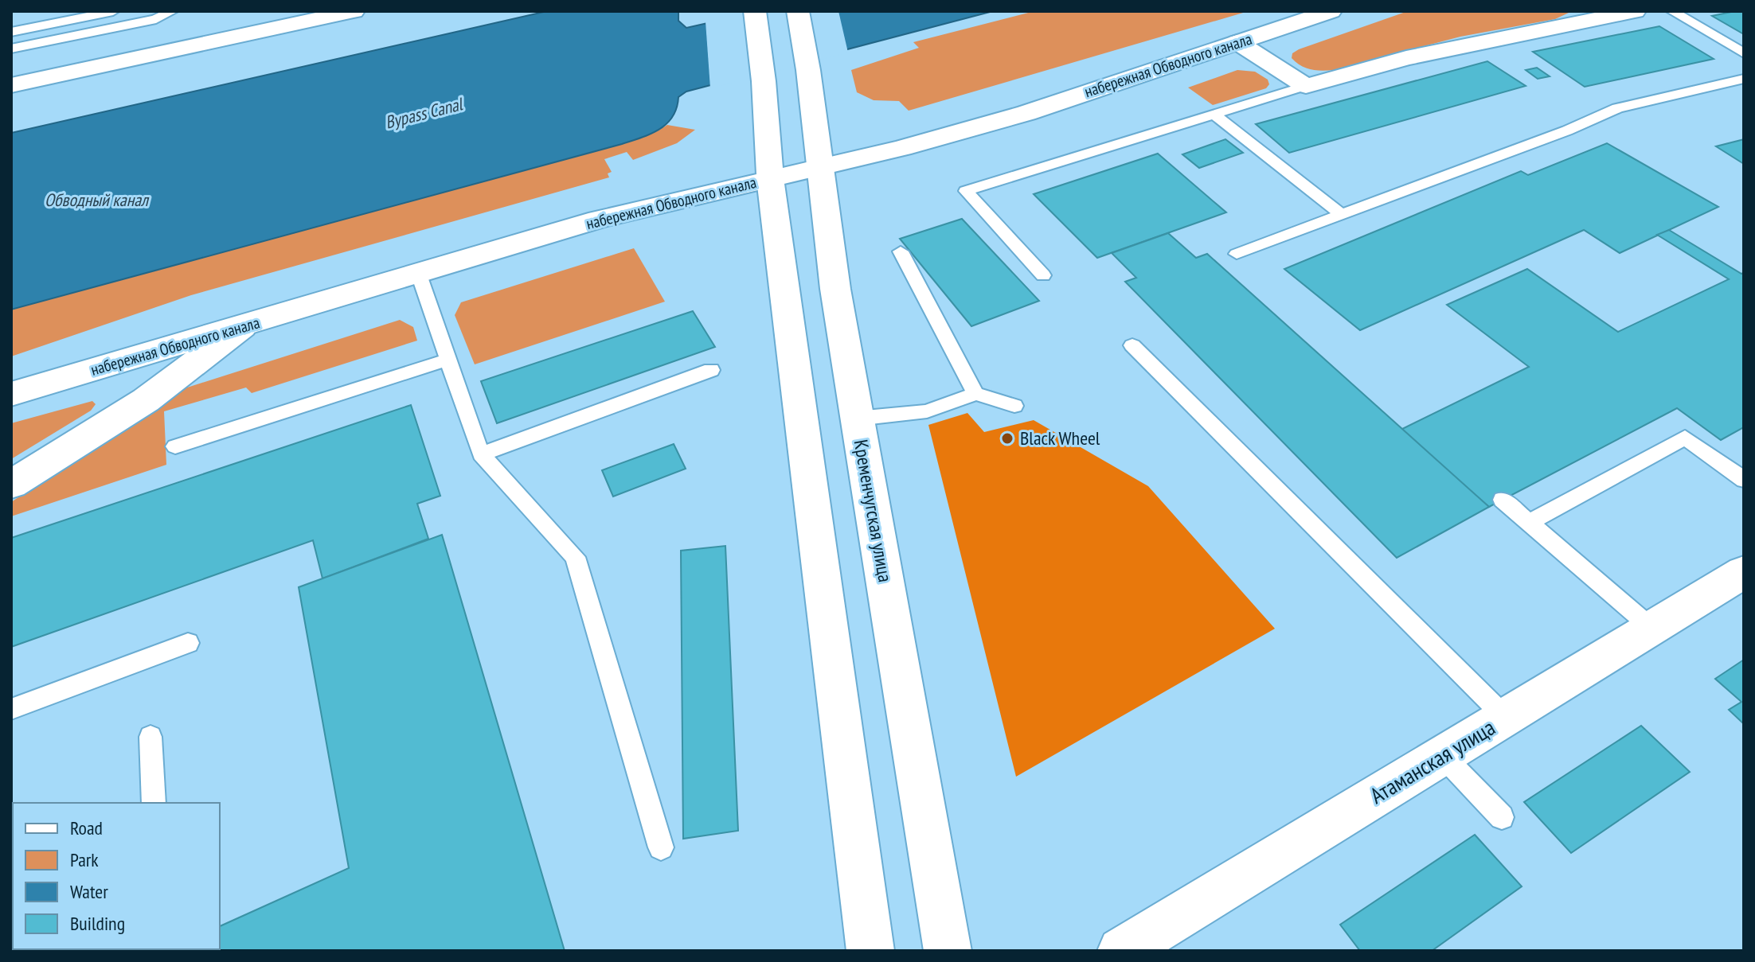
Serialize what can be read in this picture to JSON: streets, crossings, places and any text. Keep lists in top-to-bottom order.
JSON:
{
  "streets": {
    "street": ["набережная Обводного канала", "Кременчугская улица", "Атаманская улица"]
  },
  "crossings": [
    ["набережная Обводного канала", "Кременчугская улица"]
  ],
  "water": ["Bypass Canal", "Обводный канал"],
  "places": ["Black Wheel"],
  "legend": [
    "Road",
    "Park",
    "Water",
    "Building"
  ]
}
